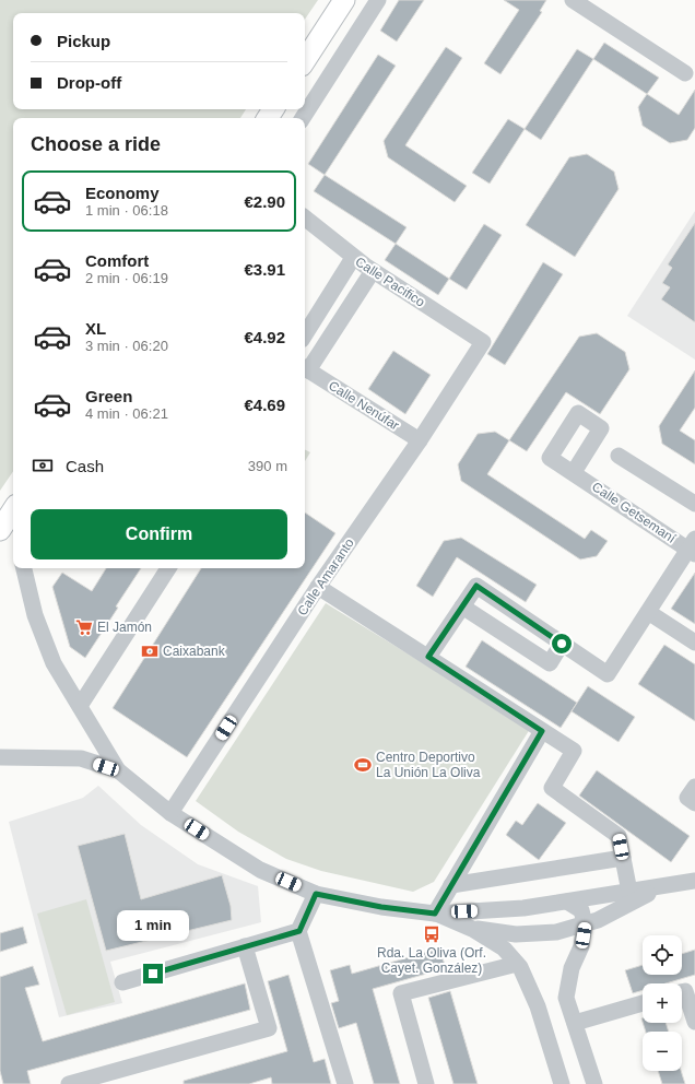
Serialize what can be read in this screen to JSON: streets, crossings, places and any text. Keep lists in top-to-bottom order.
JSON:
{
  "streets": {
    "street": [
      "Calle Pacifico",
      "Calle Nenúfar",
      "Calle Getsemaní",
      "Calle Amaranto"
    ]
  },
  "crossings": [
    ["Calle Pacifico", "Calle Amaranto"],
    ["Calle Nenúfar", "Calle Amaranto"]
  ],
  "places": {
    "supermarket": ["El Jamón"],
    "bank": ["Caixabank"],
    "sports": ["Centro Deportivo La Unión La Oliva"],
    "bus stop": ["Rda. La Oliva (Orf. Cayet. González)"]
  },
  "page": {
    "banner": ["Pickup", "Drop-off"],
    "heading": "Choose a ride",
    "list": [
      {
        "name": "Economy",
        "note": "1 min · 06:18",
        "value": "€2.90"
      },
      {
        "name": "Comfort",
        "note": "2 min · 06:19",
        "value": "€3.91"
      },
      {
        "name": "XL",
        "note": "3 min · 06:20",
        "value": "€4.92"
      },
      {
        "name": "Green",
        "note": "4 min · 06:21",
        "value": "€4.69"
      }
    ],
    "pay": ["Cash", "390 m"],
    "buttons": "Confirm",
    "bubble": "1 min",
    "map_buttons": ["+", "−"]
  }
}
